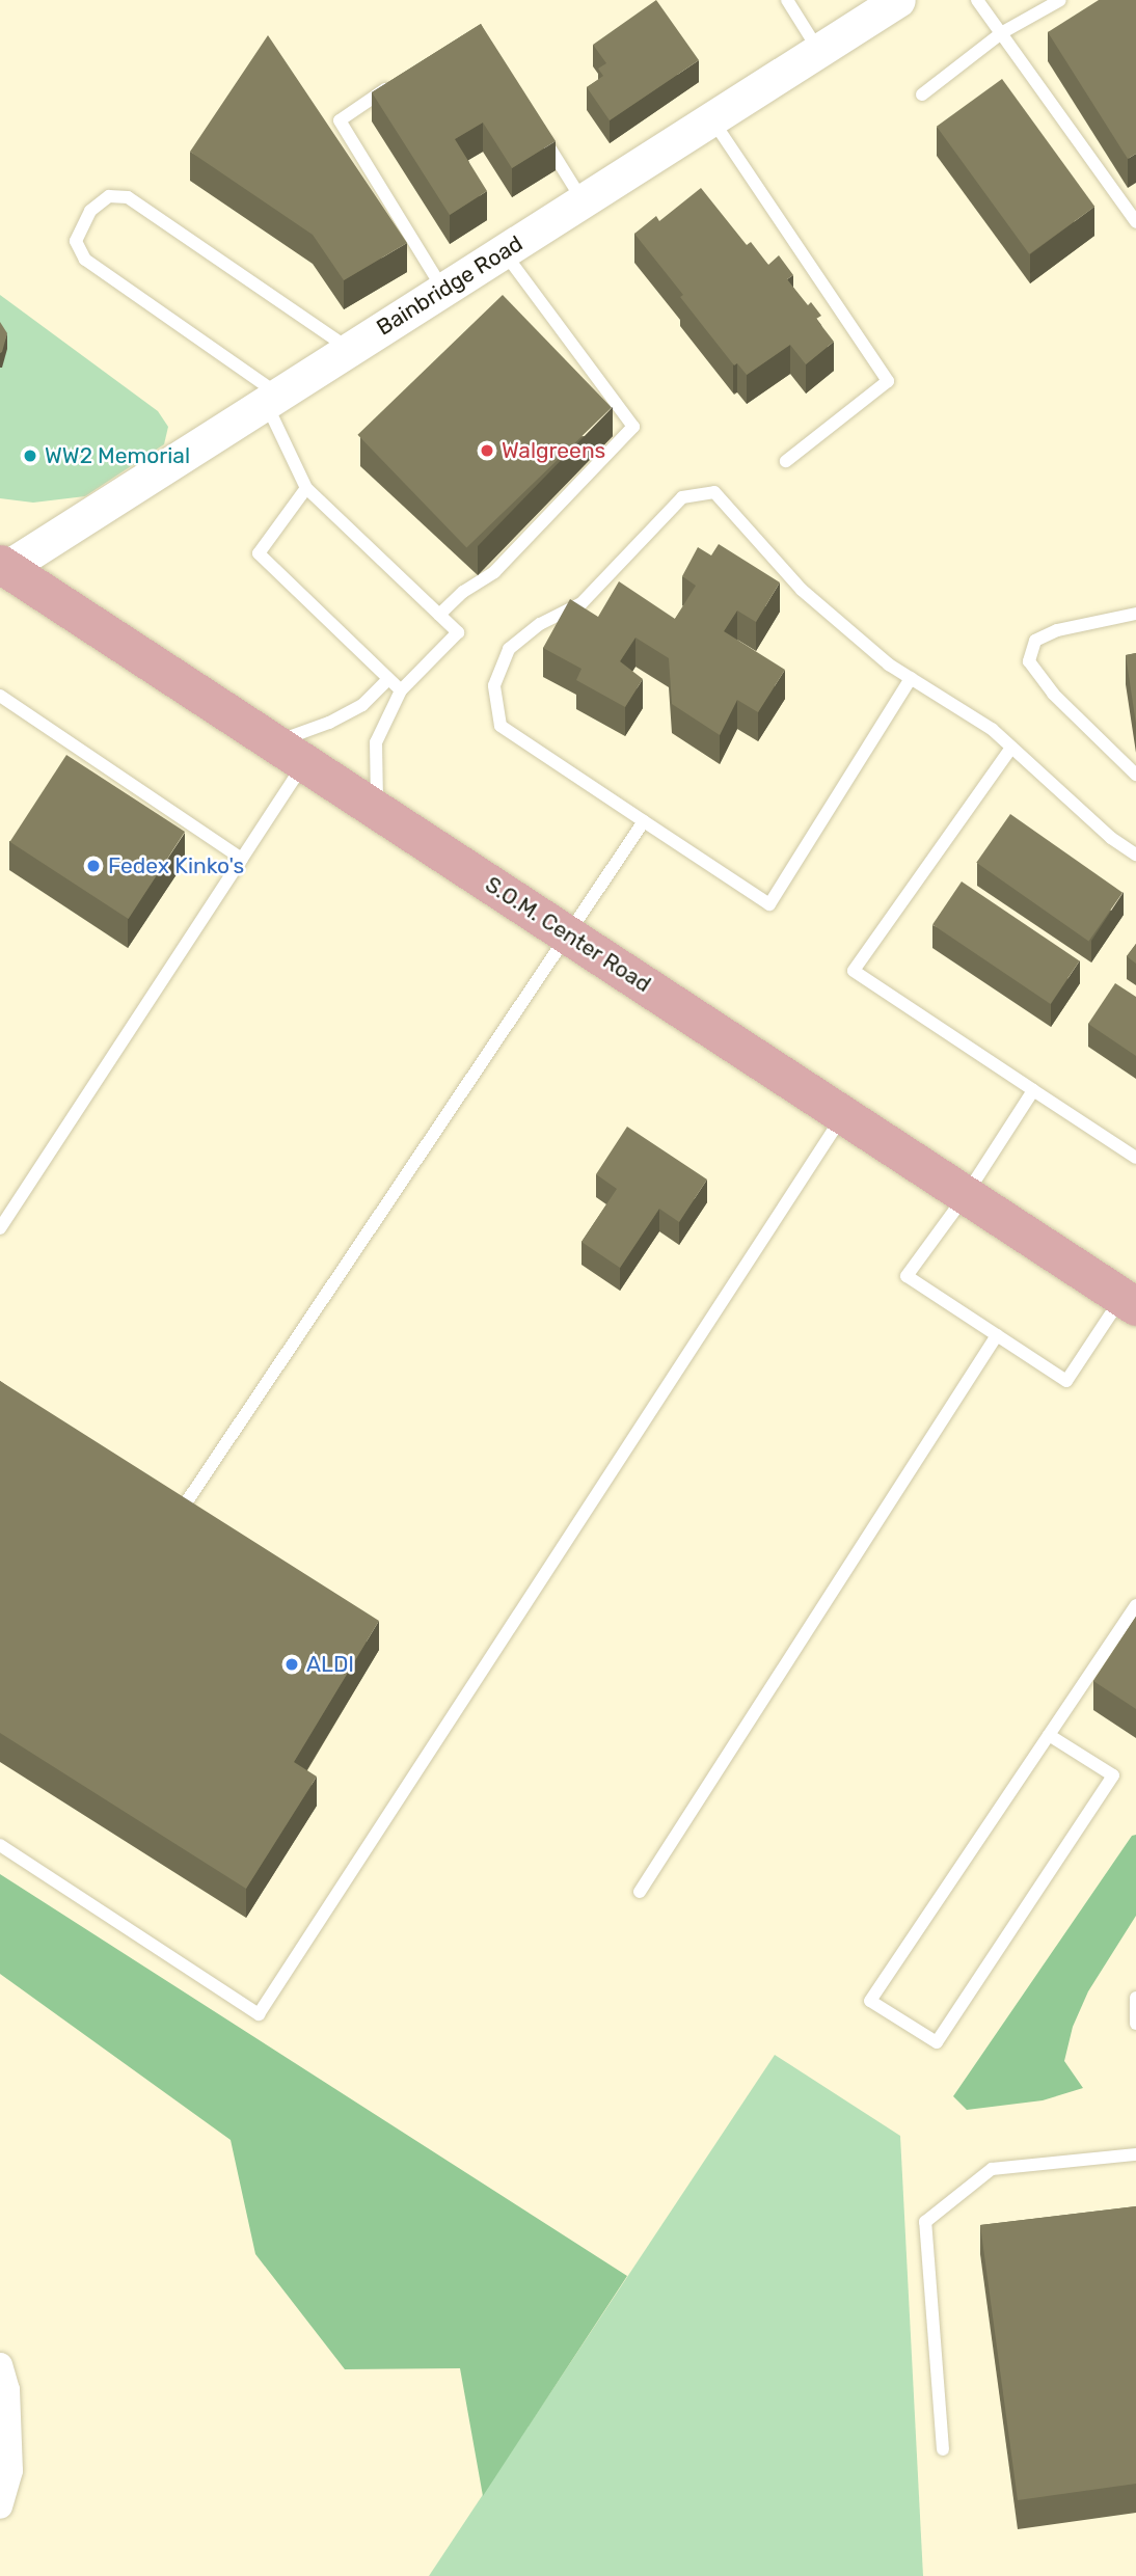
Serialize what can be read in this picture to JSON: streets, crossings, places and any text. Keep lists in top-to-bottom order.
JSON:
{
  "streets": {
    "main road": ["S.O.M. Center Road"],
    "street": ["Bainbridge Road"]
  },
  "crossings": [
    ["Bainbridge Road", "S.O.M. Center Road"]
  ],
  "places": [
    "Walgreens",
    "WW2 Memorial",
    "Fedex Kinko's",
    "ALDI"
  ]
}
